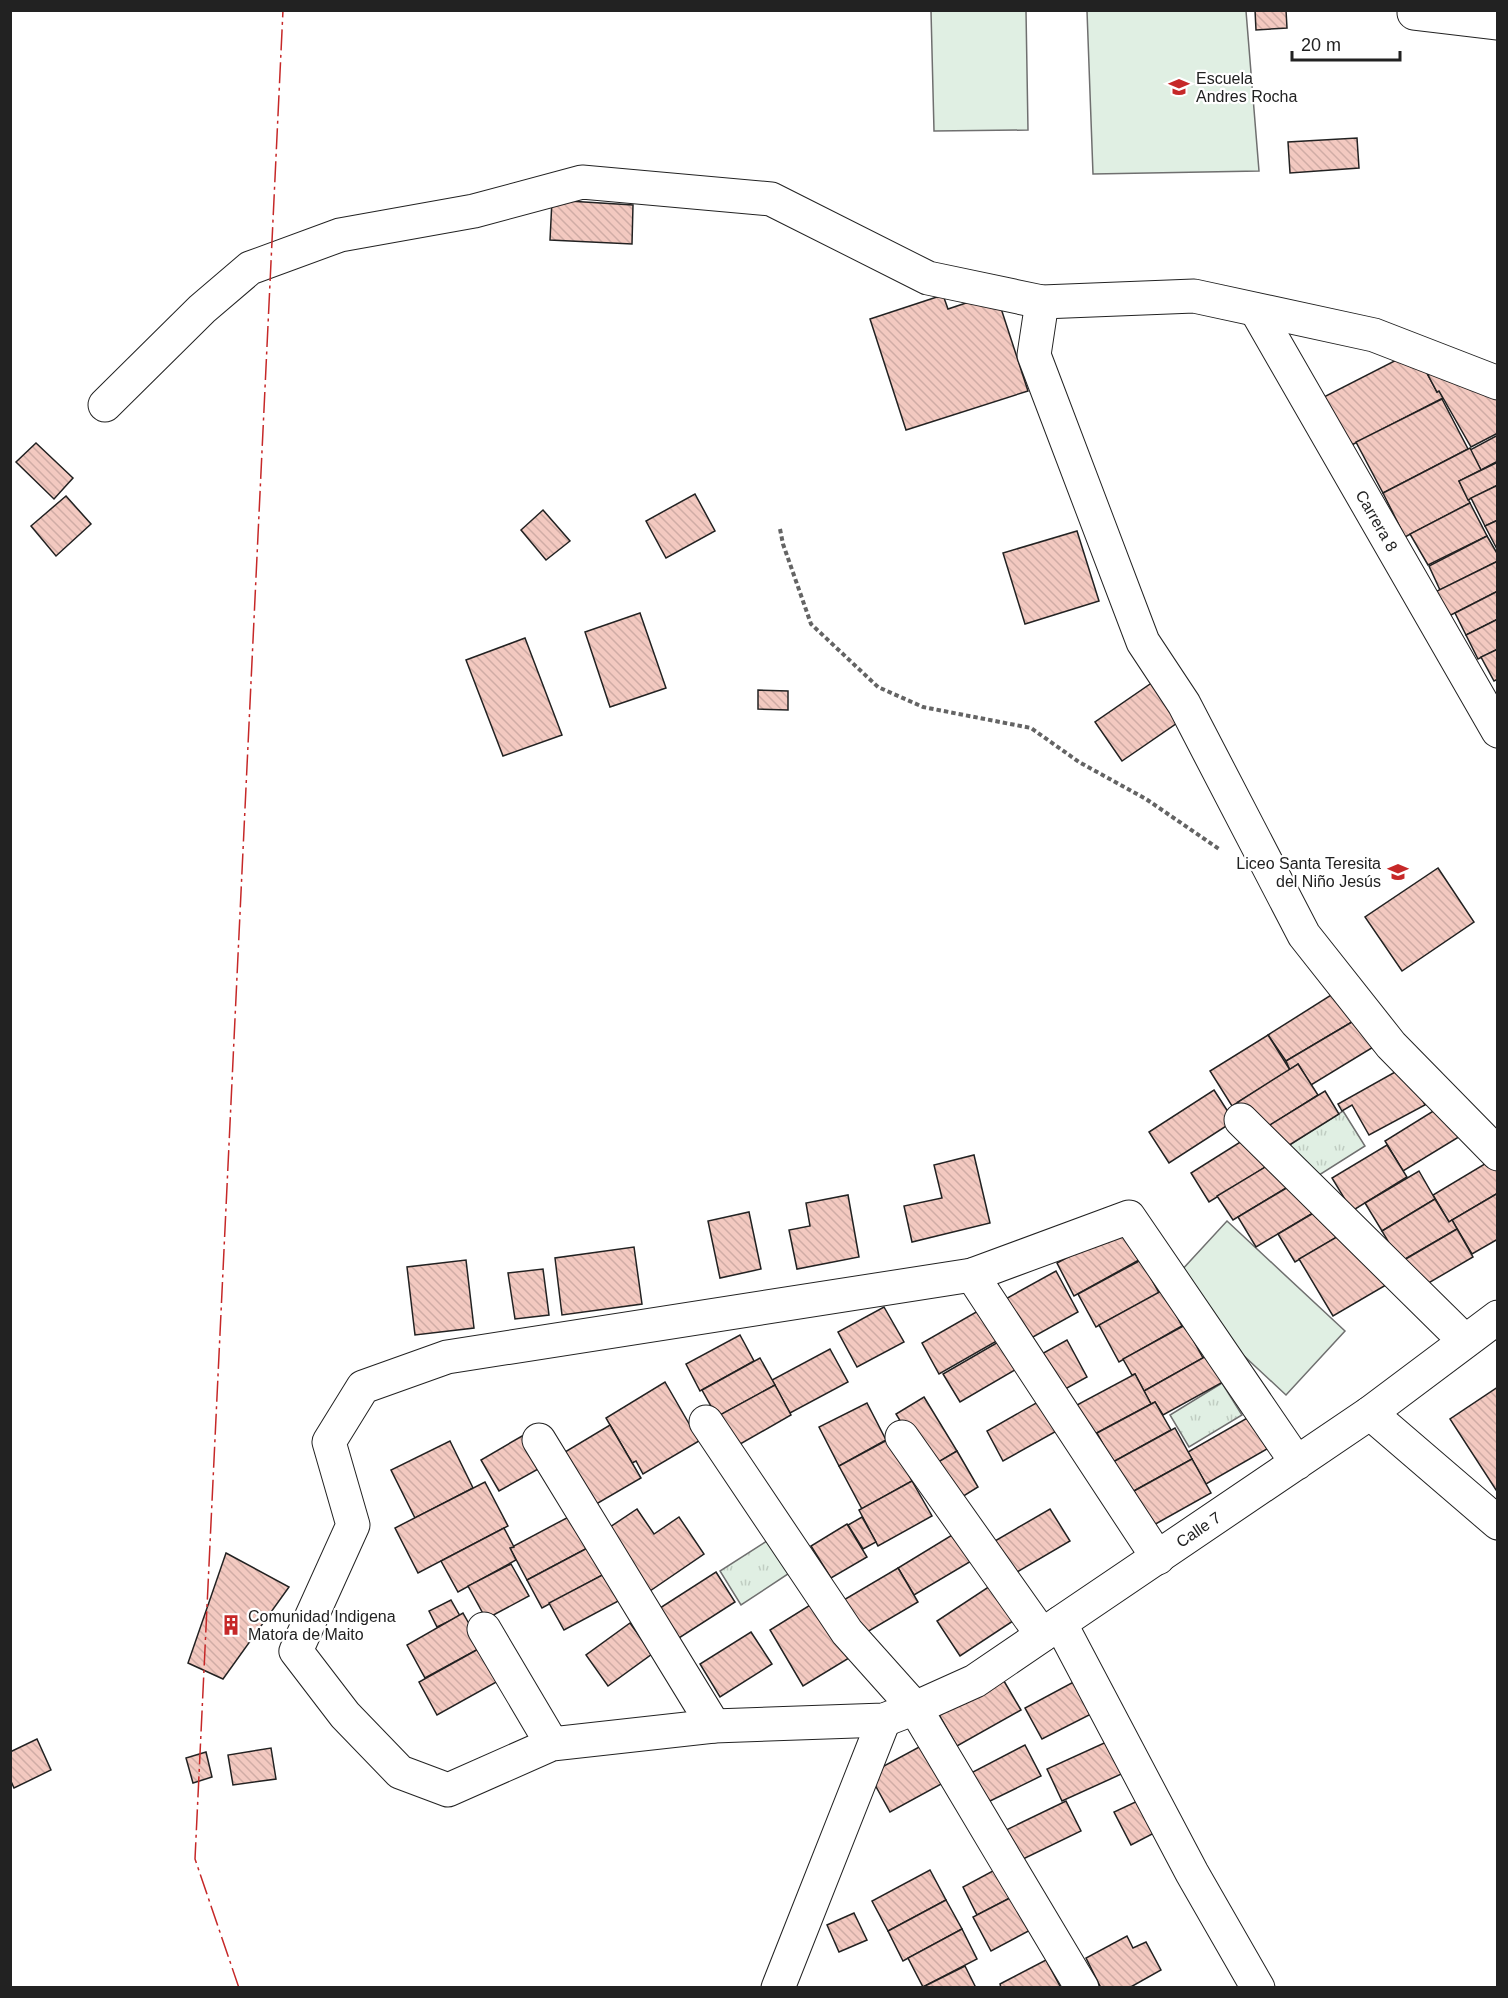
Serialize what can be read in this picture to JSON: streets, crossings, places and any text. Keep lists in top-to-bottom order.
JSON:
{
  "streets": {
    "street": ["Carrera 8", "Calle 7"]
  },
  "places": {
    "school or university": ["Escuela Andres Rocha", "Liceo Santa Teresita del Niño Jesús"],
    "building": ["Comunidad Indigena Matora de Maito"]
  },
  "scale_bar": "20 m"
}
